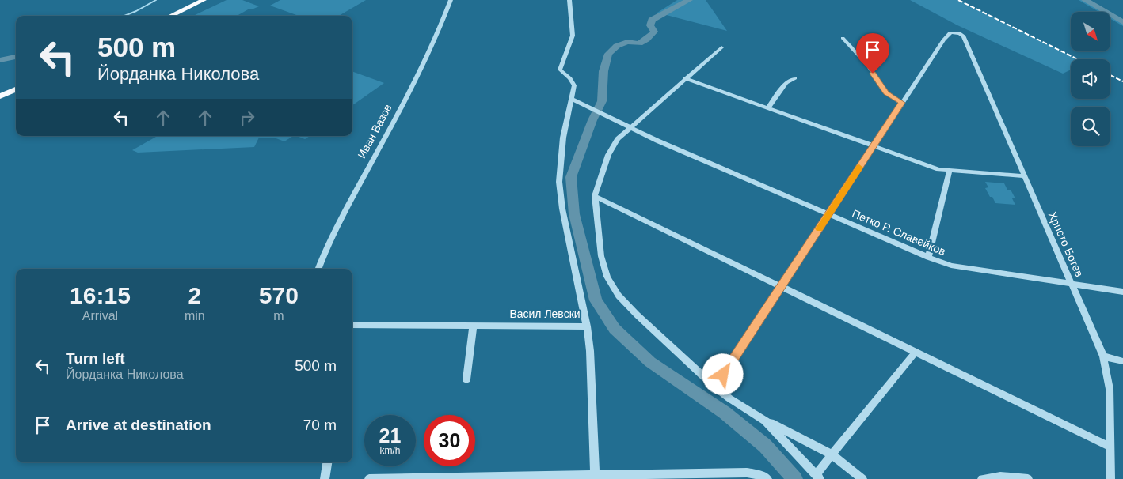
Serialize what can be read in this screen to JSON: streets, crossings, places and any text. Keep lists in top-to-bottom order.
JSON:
{
  "streets": {
    "street": [
      "Иван Вазов",
      "Петко Р. Славейков",
      "Христо Ботев",
      "Васил Левски"
    ]
  },
  "crossings": [
    ["Петко Р. Славейков", "Христо Ботев"]
  ],
  "north": "bottom right",
  "page": {
    "turn": ["500 m", "Йорданка Николова"],
    "eta": [
      "16:15",
      "Arrival",
      "2",
      "min",
      "570",
      "m"
    ],
    "list": [
      {
        "name": "Turn left",
        "note": "Йорданка Николова",
        "value": "500 m"
      },
      {
        "name": "Arrive at destination",
        "value": "70 m"
      }
    ],
    "speed": "21 km/h",
    "limit": "30"
  }
}
